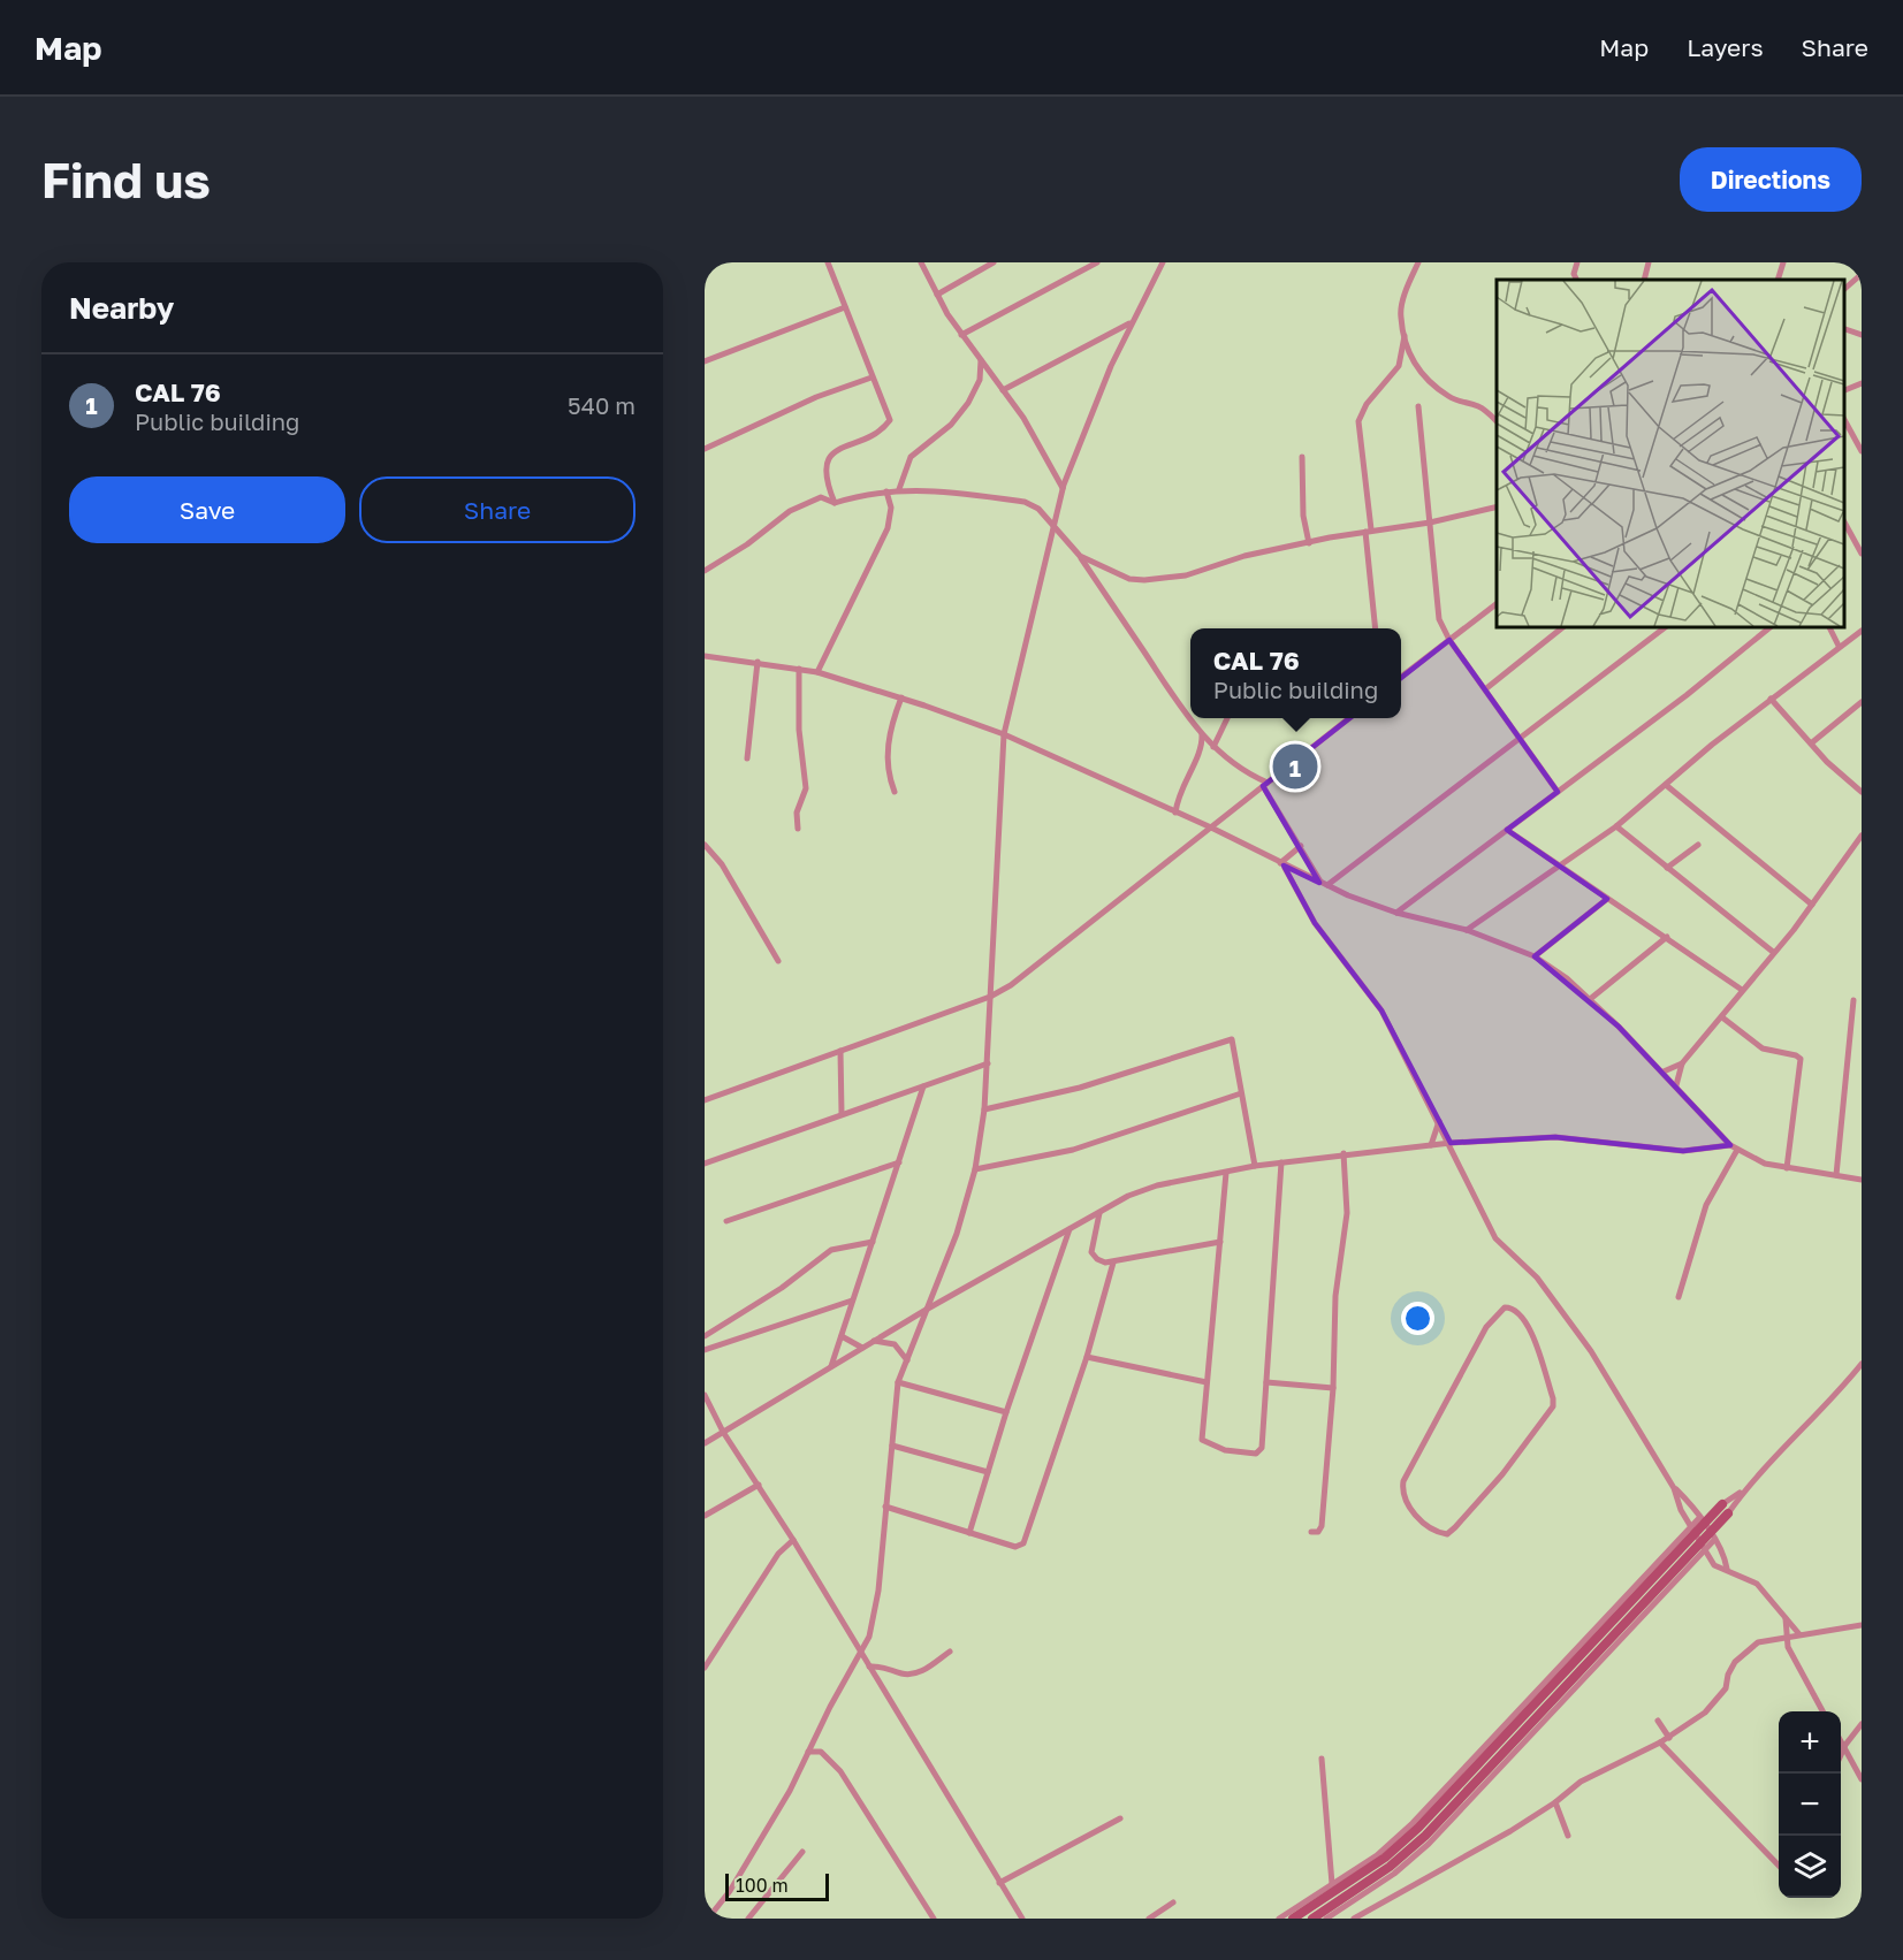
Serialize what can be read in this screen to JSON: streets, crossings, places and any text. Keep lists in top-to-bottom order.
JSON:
{
  "scale_bar": "100 m",
  "page": {
    "header": "Map",
    "nav": ["Map", "Layers", "Share"],
    "buttons": [
      "Directions",
      ["Save", "Share"]
    ],
    "title": "Find us",
    "heading": "Nearby",
    "list": [
      {
        "mark": "1",
        "name": "CAL 76",
        "note": "Public building",
        "value": "540 m"
      }
    ],
    "popup": ["CAL 76", "Public building"],
    "pins": "1",
    "map_buttons": ["+", "−"],
    "scale": "100 m"
  }
}
